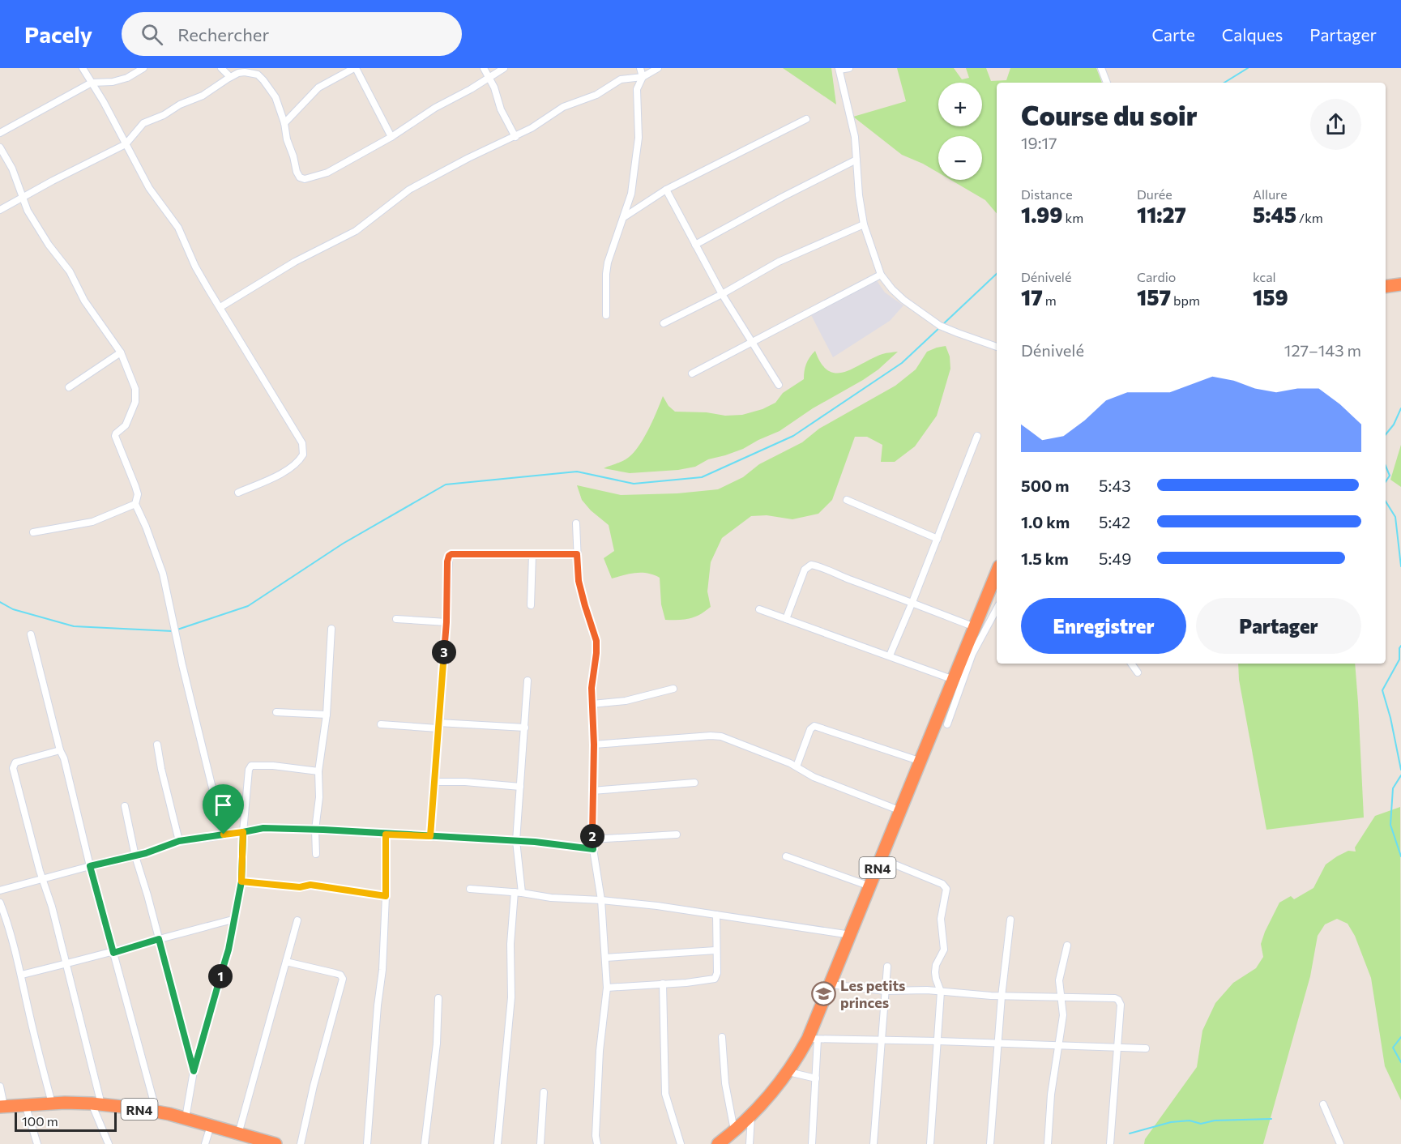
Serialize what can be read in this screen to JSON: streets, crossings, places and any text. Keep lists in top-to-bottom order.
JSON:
{
  "streets": {
    "highway": ["RN4"]
  },
  "places": {
    "school or university": ["Les petits princes"]
  },
  "scale_bar": "100 m",
  "page": {
    "header": "Pacely",
    "search": "Rechercher",
    "nav": ["Carte", "Calques", "Partager"],
    "map_buttons": ["+", "−"],
    "heading": ["Course du soir", "19:17"],
    "stats": [
      ["Distance", "1.99 km"],
      ["Durée", "11:27"],
      ["Allure", "5:45 /km"],
      ["Dénivelé", "17 m"],
      ["Cardio", "157 bpm"],
      ["kcal", "159"]
    ],
    "chart": ["Dénivelé", "127–143 m"],
    "list": [
      {
        "name": "500 m",
        "note": "5:43"
      },
      {
        "name": "1.0 km",
        "note": "5:42"
      },
      {
        "name": "1.5 km",
        "note": "5:49"
      }
    ],
    "buttons": ["Enregistrer", "Partager"],
    "pins": ["3", "2", "1"],
    "scale": "100 m"
  }
}
